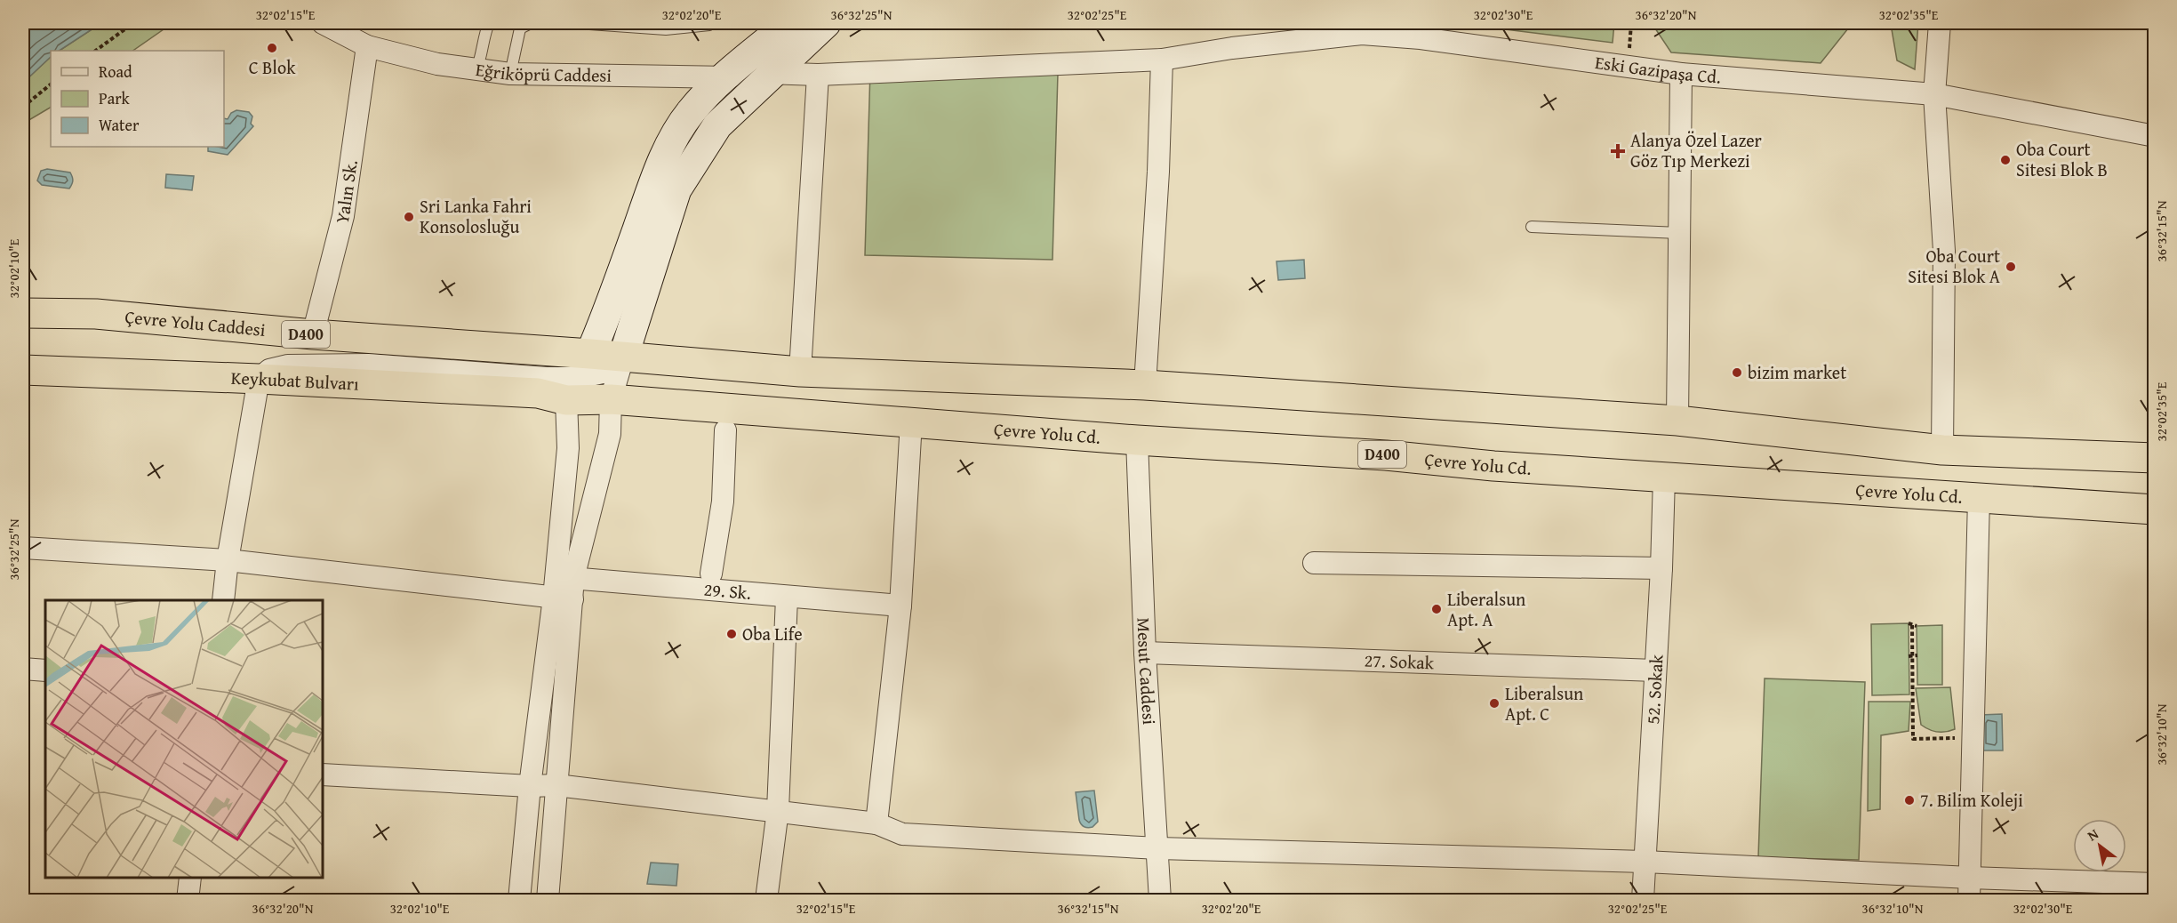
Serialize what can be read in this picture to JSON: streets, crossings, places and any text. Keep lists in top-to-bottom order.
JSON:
{
  "streets": {
    "highway": [
      "Çevre Yolu Caddesi",
      "D400",
      "Keykubat Bulvarı",
      "Çevre Yolu Cd."
    ],
    "street": [
      "Eski Gazipaşa Cd.",
      "Eğriköprü Caddesi",
      "Yalın Sk.",
      "29. Sk.",
      "27. Sokak",
      "Mesut Caddesi",
      "52. Sokak"
    ]
  },
  "crossings": [
    ["Eski Gazipaşa Cd.", "Eğriköprü Caddesi"],
    ["Eğriköprü Caddesi", "Yalın Sk."],
    ["Yalın Sk.", "Çevre Yolu Caddesi"],
    ["Çevre Yolu Caddesi", "D400"],
    ["Çevre Yolu Caddesi", "Keykubat Bulvarı"],
    ["D400", "Keykubat Bulvarı"],
    ["D400", "Çevre Yolu Cd."],
    ["Çevre Yolu Cd.", "Mesut Caddesi"],
    ["Çevre Yolu Cd.", "52. Sokak"],
    ["27. Sokak", "Mesut Caddesi"],
    ["27. Sokak", "52. Sokak"]
  ],
  "places": {
    "other": [
      "C Blok",
      "Oba Court Sitesi Blok B",
      "Sri Lanka Fahri Konsolosluğu",
      "Oba Court Sitesi Blok A",
      "bizim market",
      "Liberalsun Apt. A",
      "Oba Life",
      "Liberalsun Apt. C",
      "7. Bilim Koleji"
    ],
    "health": ["Alanya Özel Lazer Göz Tıp Merkezi"]
  },
  "legend": ["Road", "Park", "Water"],
  "north": "top left",
  "coordinates": [
    "32°02'15\"E",
    "32°02'20\"E",
    "36°32'25\"N",
    "32°02'25\"E",
    "32°02'30\"E",
    "36°32'20\"N",
    "32°02'35\"E",
    "36°32'15\"N",
    "32°02'10\"E",
    "36°32'10\"N"
  ]
}
